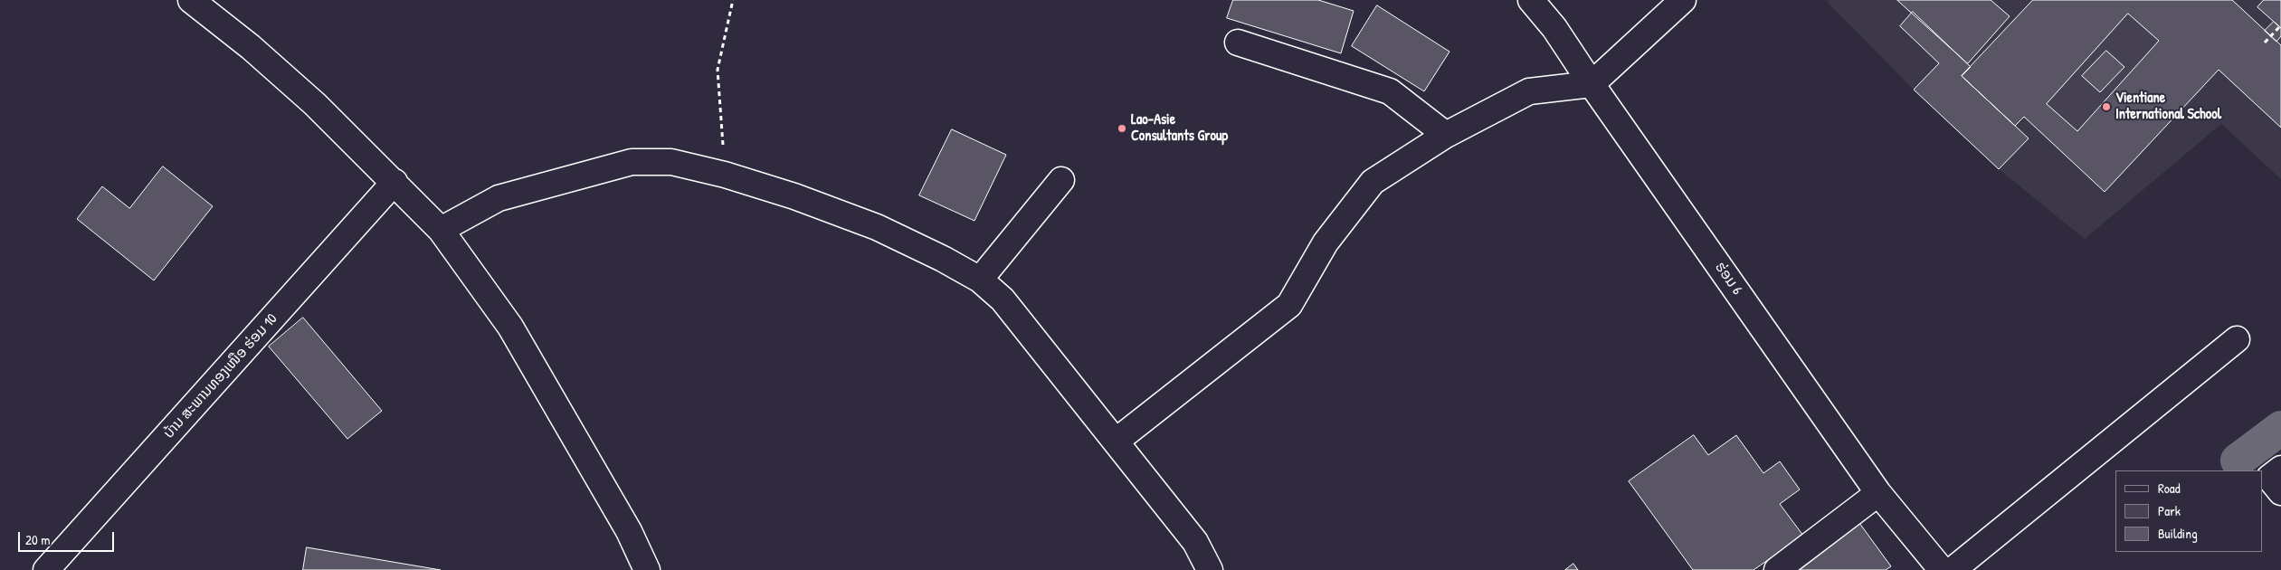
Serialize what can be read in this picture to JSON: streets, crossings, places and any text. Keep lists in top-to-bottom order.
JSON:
{
  "streets": {
    "street": ["ຮ່ອມ 6", "ບ້ານ ສະພານທອງເໜືອ ຮ່ອມ 10"]
  },
  "places": ["Vientiane International School", "Lao-Asie Consultants Group"],
  "legend": ["Road", "Park", "Building"],
  "scale_bar": "20 m"
}
